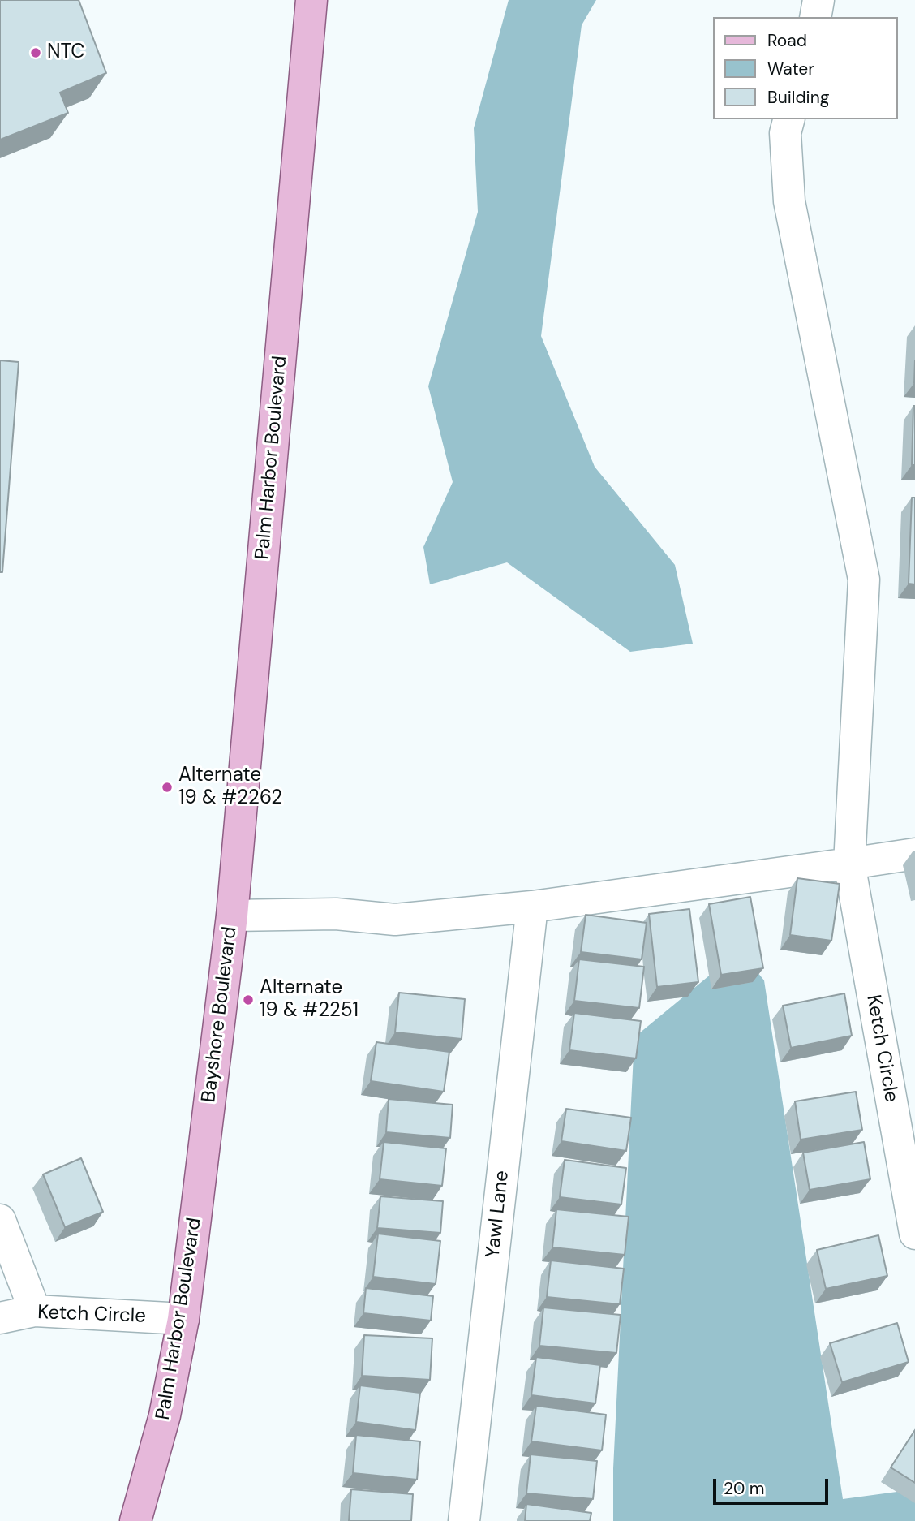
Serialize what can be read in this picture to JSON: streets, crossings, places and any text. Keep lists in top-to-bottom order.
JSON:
{
  "streets": {
    "main road": ["Palm Harbor Boulevard", "Bayshore Boulevard"],
    "street": ["Ketch Circle", "Yawl Lane"]
  },
  "crossings": [
    ["Palm Harbor Boulevard", "Bayshore Boulevard"],
    ["Palm Harbor Boulevard", "Ketch Circle"]
  ],
  "places": ["NTC", "Alternate 19 & #2262", "Alternate 19 & #2251"],
  "legend": ["Road", "Water", "Building"],
  "scale_bar": "20 m"
}
